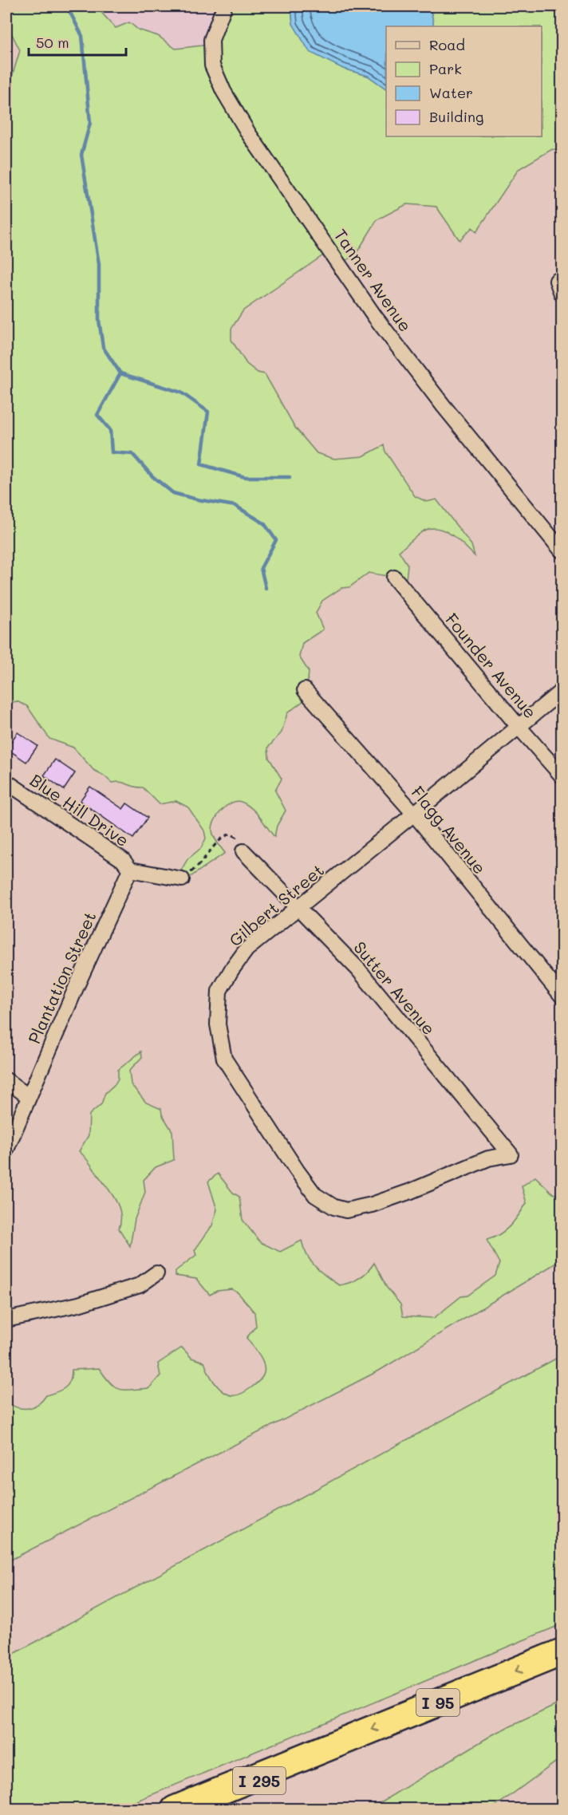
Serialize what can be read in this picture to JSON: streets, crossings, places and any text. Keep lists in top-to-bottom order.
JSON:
{
  "streets": {
    "highway": ["I 95", "I 295"],
    "street": [
      "Tanner Avenue",
      "Founder Avenue",
      "Blue Hill Drive",
      "Flagg Avenue",
      "Gilbert Street",
      "Plantation Street",
      "Sutter Avenue"
    ]
  },
  "crossings": [
    ["Founder Avenue", "Gilbert Street"],
    ["Blue Hill Drive", "Plantation Street"],
    ["Flagg Avenue", "Gilbert Street"],
    ["Gilbert Street", "Sutter Avenue"],
    ["I 95", "I 295"]
  ],
  "legend": [
    "Road",
    "Park",
    "Water",
    "Building"
  ],
  "scale_bar": "50 m"
}
